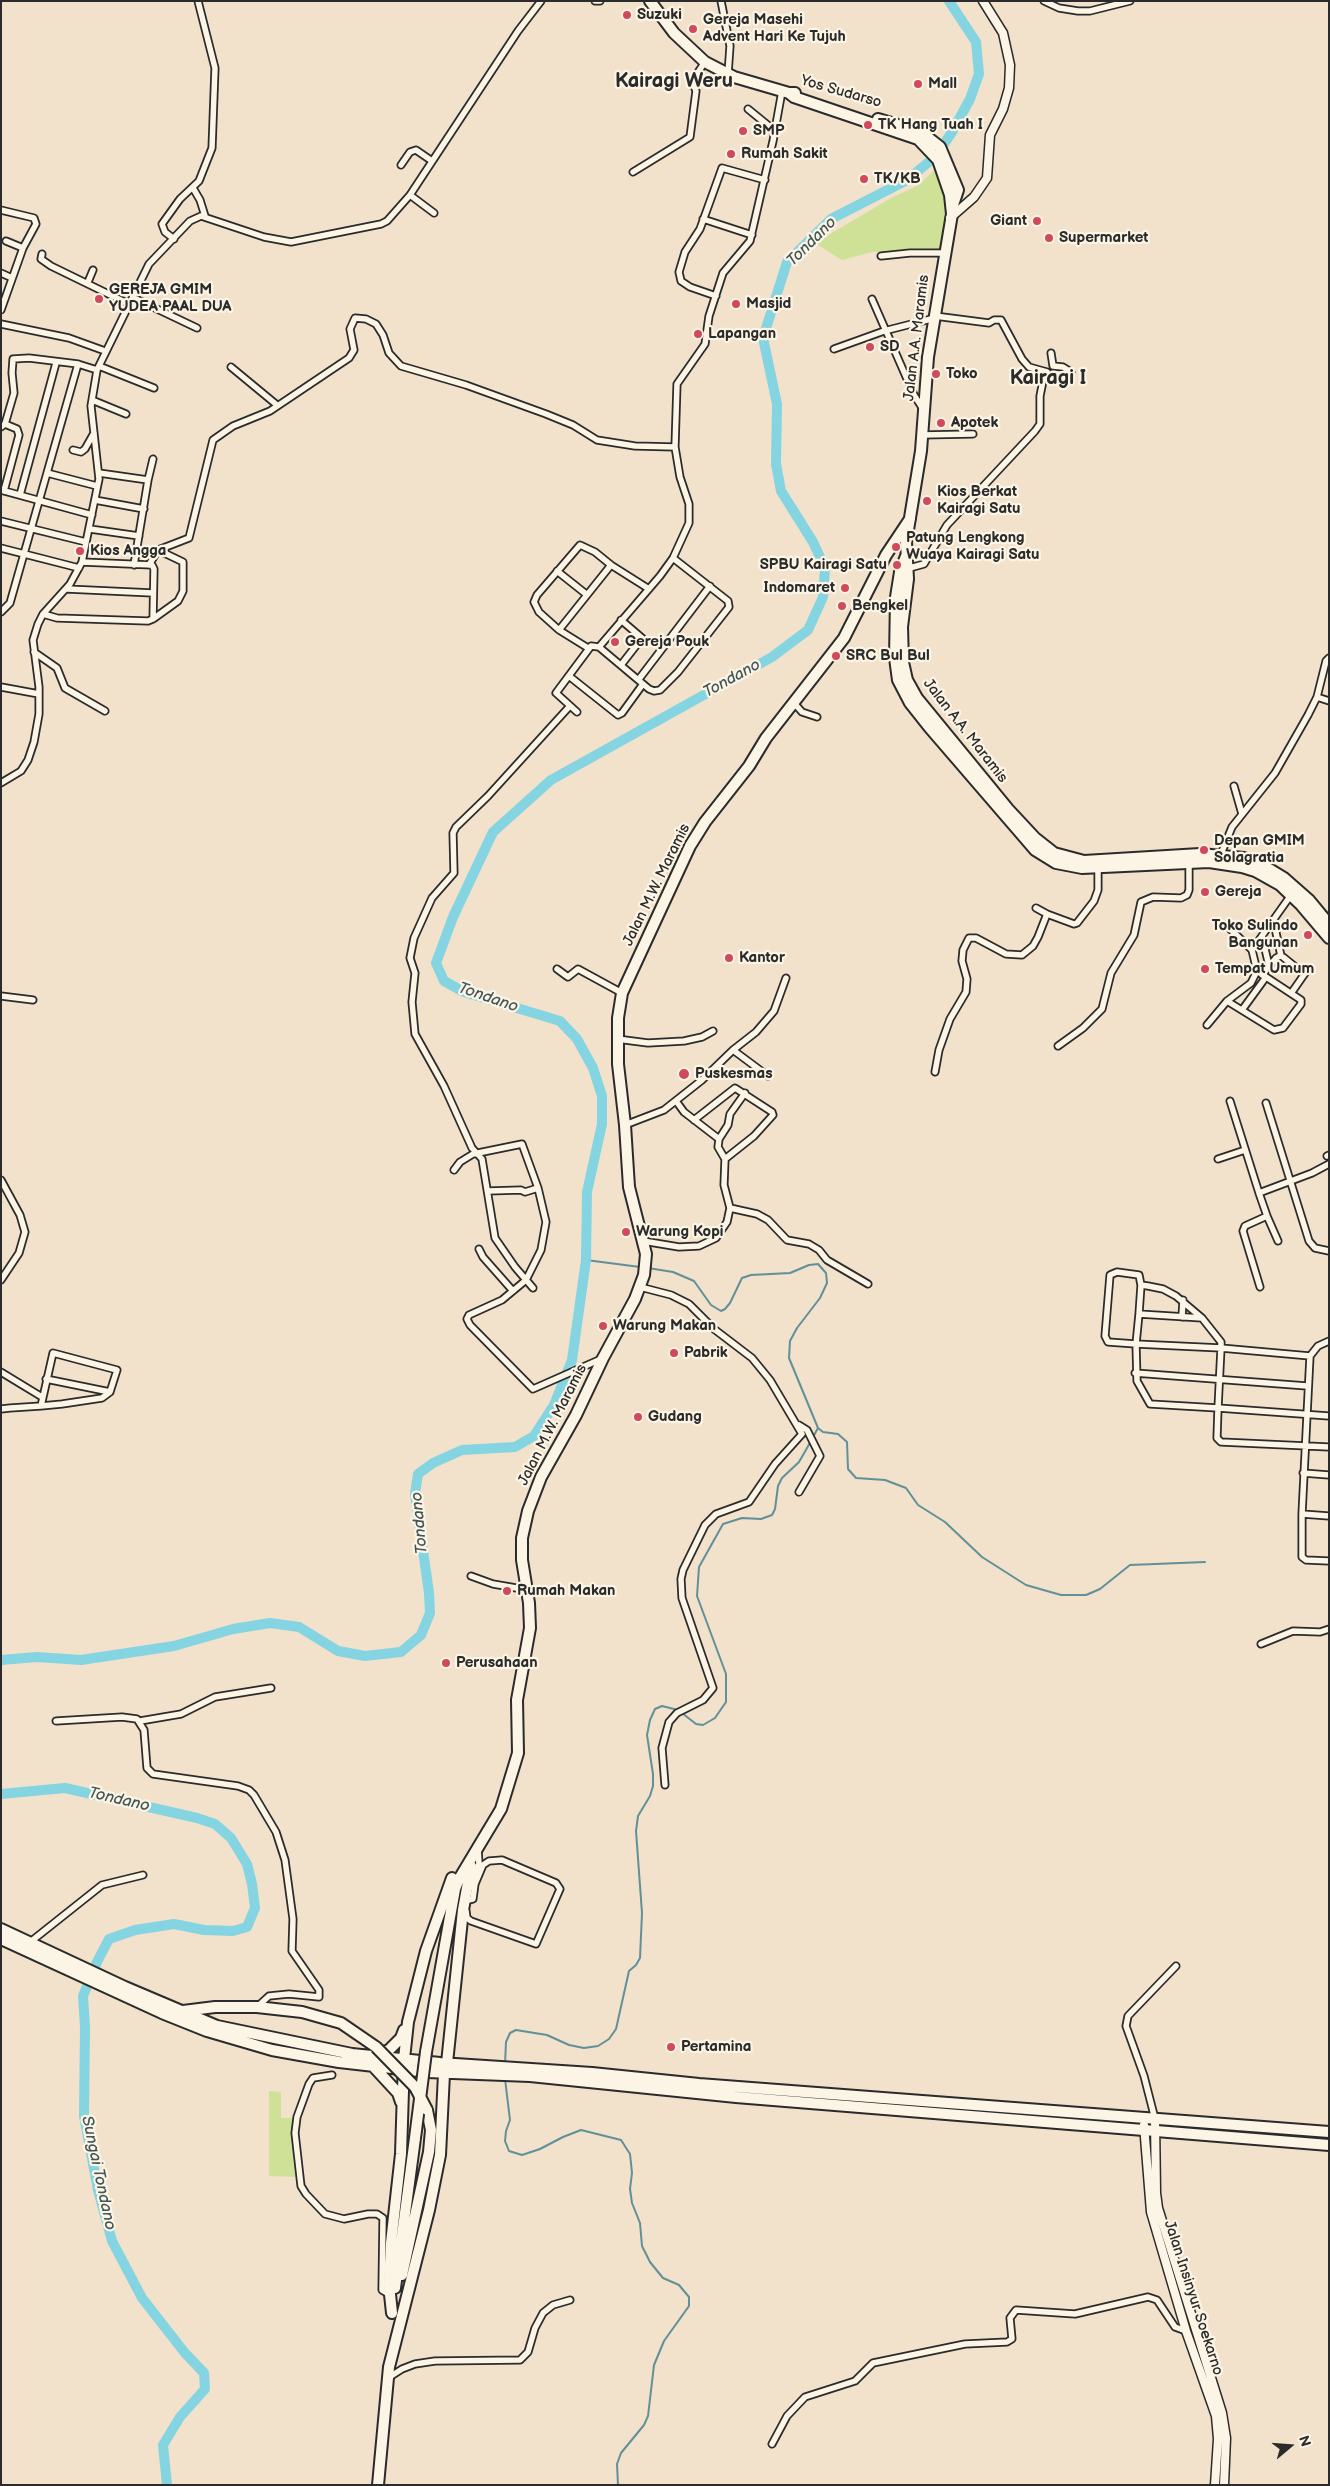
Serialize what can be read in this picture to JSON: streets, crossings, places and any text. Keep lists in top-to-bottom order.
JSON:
{
  "streets": {
    "highway": ["Yos Sudarso", "Jalan A.A. Maramis", "Jalan M.W. Maramis"],
    "main road": ["Jalan Insinyur Soekarno"]
  },
  "crossings": [
    ["Yos Sudarso", "Jalan A.A. Maramis"],
    ["Jalan A.A. Maramis", "Jalan M.W. Maramis"]
  ],
  "districts": ["Kairagi Weru", "Kairagi I"],
  "water": ["Tondano", "Sungai Tondano"],
  "places": [
    "Suzuki",
    "Gereja Masehi Advent Hari Ke Tujuh",
    "Mall",
    "TK Hang Tuah I",
    "SMP",
    "Rumah Sakit",
    "TK/KB",
    "Giant",
    "Supermarket",
    "GEREJA GMIM YUDEA PAAL DUA",
    "Masjid",
    "Lapangan",
    "SD",
    "Toko",
    "Apotek",
    "Kios Berkat Kairagi Satu",
    "Patung Lengkong Wuaya Kairagi Satu",
    "Kios Angga",
    "SPBU Kairagi Satu",
    "Indomaret",
    "Bengkel",
    "Gereja Pouk",
    "SRC Bul Bul",
    "Depan GMIM Solagratia",
    "Gereja",
    "Toko Sulindo Bangunan",
    "Kantor",
    "Tempat Umum",
    "Puskesmas",
    "Warung Kopi",
    "Warung Makan",
    "Pabrik",
    "Gudang",
    "Rumah Makan",
    "Perusahaan",
    "Pertamina"
  ],
  "north": "right"
}
